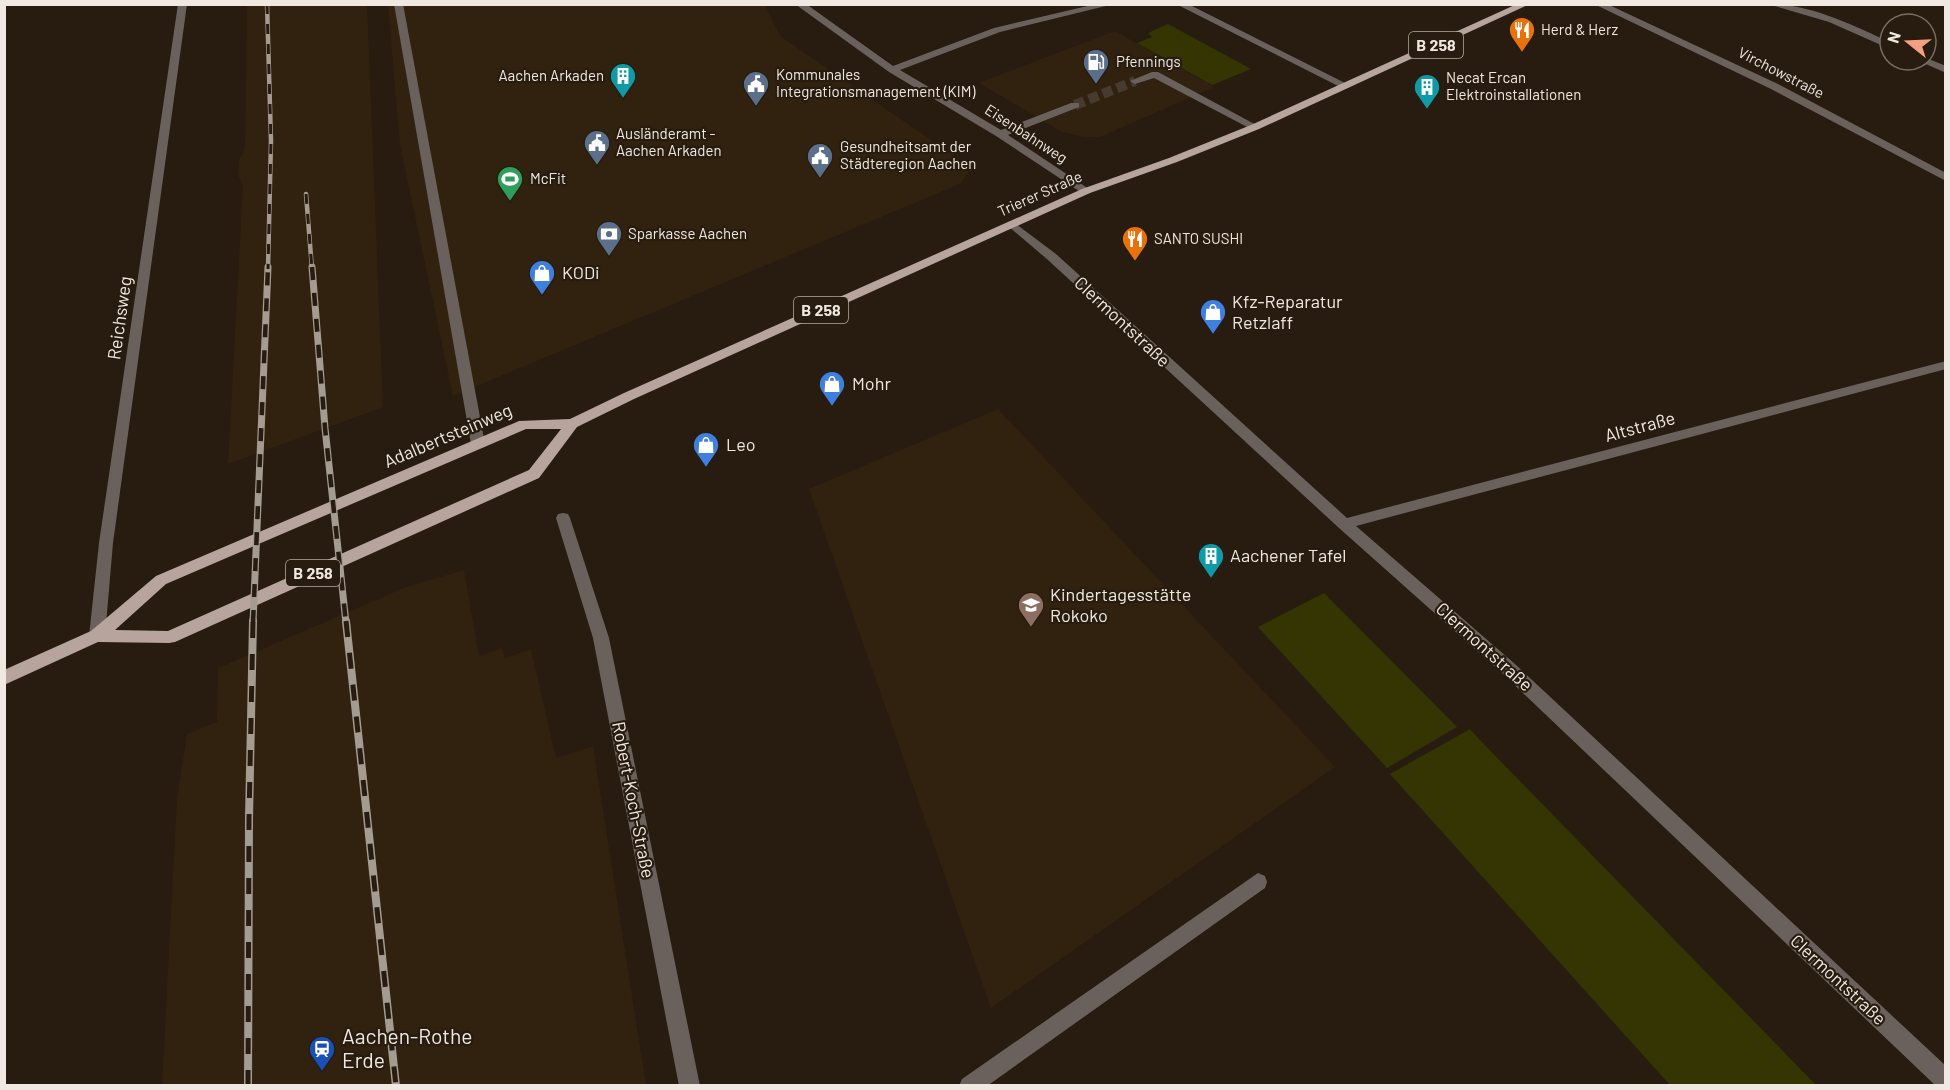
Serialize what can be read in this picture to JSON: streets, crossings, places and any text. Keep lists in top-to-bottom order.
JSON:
{
  "streets": {
    "main road": ["B 258", "Trierer Straße", "Adalbertsteinweg"],
    "street": [
      "Virchowstraße",
      "Eisenbahnweg",
      "Reichsweg",
      "Clermontstraße",
      "Altstraße",
      "Robert-Koch-Straße"
    ]
  },
  "crossings": [
    ["Eisenbahnweg", "Trierer Straße"],
    ["Trierer Straße", "Clermontstraße"],
    ["Trierer Straße", "Adalbertsteinweg"],
    ["Reichsweg", "Adalbertsteinweg"],
    ["Clermontstraße", "Altstraße"]
  ],
  "places": {
    "restaurant": ["Herd & Herz", "SANTO SUSHI"],
    "fuel station": ["Pfennings"],
    "building": ["Aachen Arkaden", "Necat Ercan Elektroinstallationen", "Aachener Tafel"],
    "public building": ["Kommunales Integrationsmanagement (KIM)", "Ausländeramt - Aachen Arkaden", "Gesundheitsamt der Städteregion Aachen"],
    "sports": ["McFit"],
    "bank": ["Sparkasse Aachen"],
    "shop": [
      "KODi",
      "Kfz-Reparatur Retzlaff",
      "Mohr",
      "Leo"
    ],
    "school or university": ["Kindertagesstätte Rokoko"],
    "station": ["Aachen-Rothe Erde"]
  },
  "north": "left"
}
